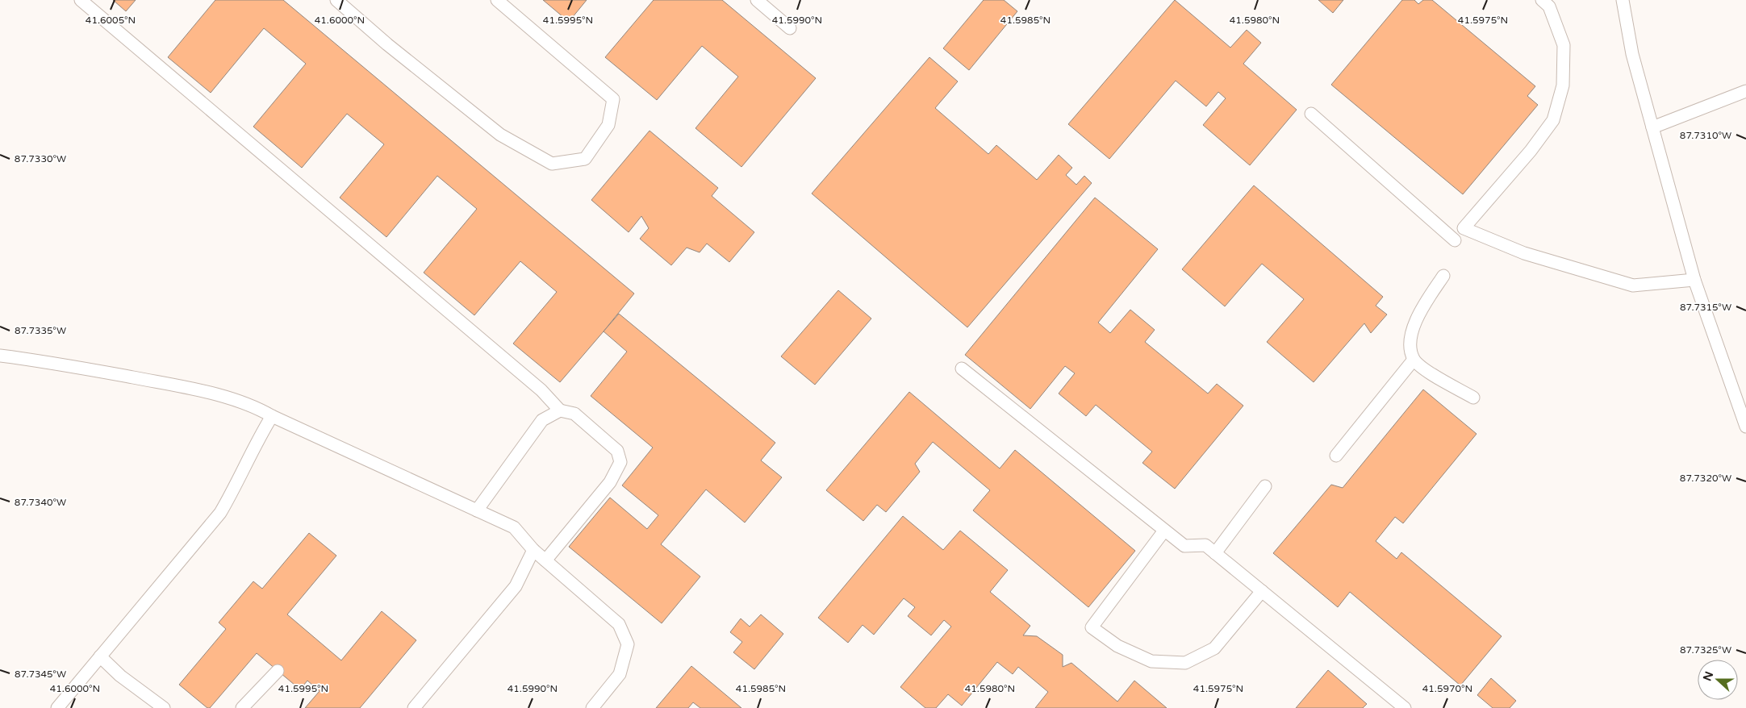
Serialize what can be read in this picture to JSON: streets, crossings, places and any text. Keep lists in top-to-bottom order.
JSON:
{
  "north": "left",
  "coordinates": [
    "41.6005°N",
    "41.5985°N",
    "41.5980°N",
    "41.6000°N",
    "41.5995°N",
    "41.5990°N",
    "41.5975°N",
    "87.7310°W",
    "87.7330°W",
    "87.7315°W",
    "87.7335°W",
    "87.7320°W",
    "87.7340°W",
    "87.7325°W",
    "87.7345°W",
    "41.5970°N"
  ]
}
